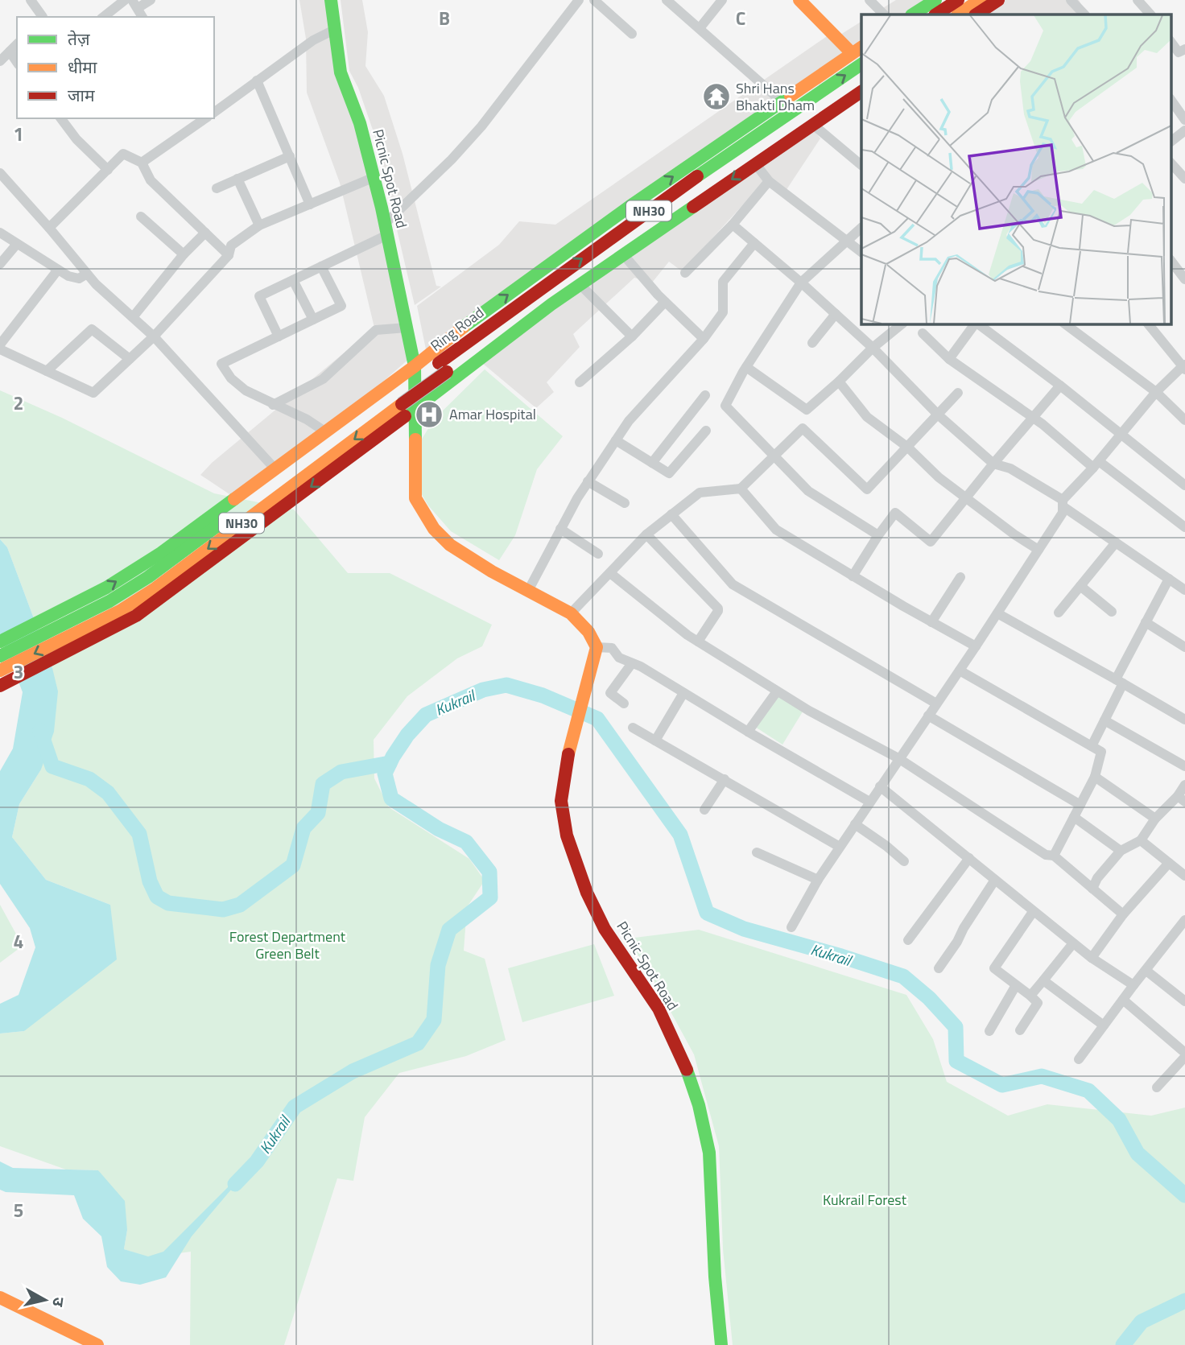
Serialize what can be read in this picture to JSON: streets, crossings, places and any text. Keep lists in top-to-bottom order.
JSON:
{
  "streets": {
    "main road": ["Picnic Spot Road", "NH30", "Ring Road"]
  },
  "crossings": [
    ["NH30", "Ring Road"]
  ],
  "water": ["Kukrail"],
  "parks": ["Forest Department Green Belt", "Kukrail Forest"],
  "places": {
    "temple": ["Shri Hans Bhakti Dham"],
    "hospital": ["Amar Hospital"]
  },
  "legend": ["तेज़", "धीमा", "जाम"],
  "north": "right",
  "grid": {
    "columns": ["B", "C"],
    "rows": [
      "1",
      "2",
      "3",
      "4",
      "5"
    ]
  }
}
